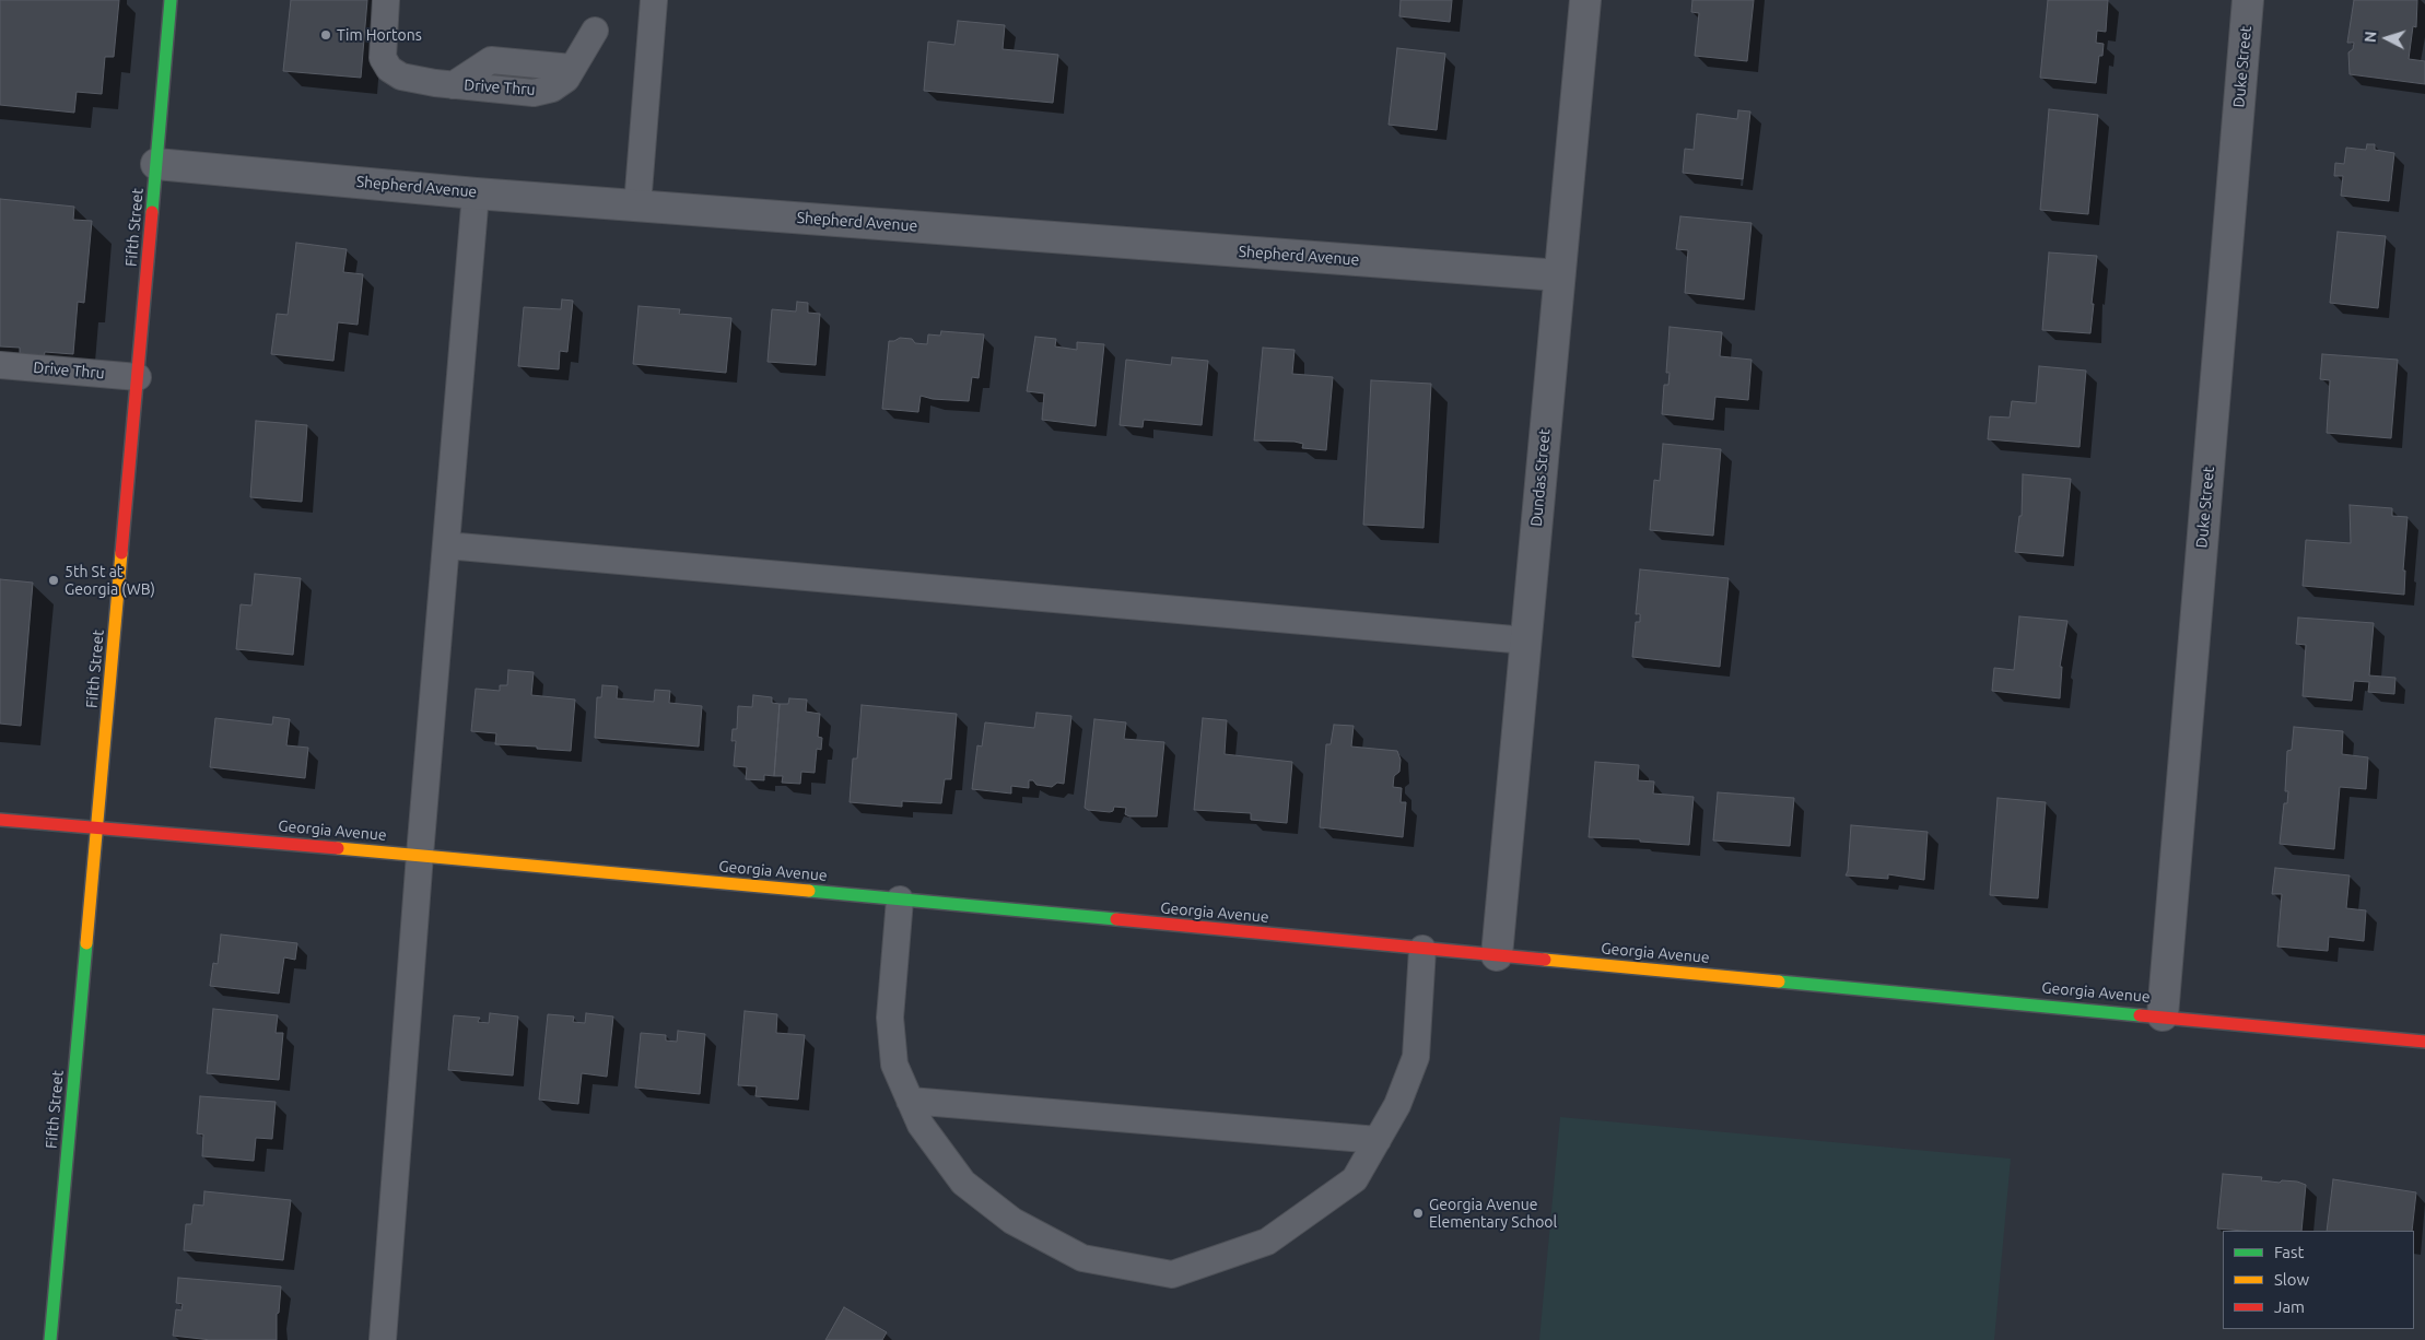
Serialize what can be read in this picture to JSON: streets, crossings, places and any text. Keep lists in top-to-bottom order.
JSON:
{
  "streets": {
    "street": [
      "Duke Street",
      "Shepherd Avenue",
      "Fifth Street",
      "Dundas Street",
      "Georgia Avenue"
    ],
    "lane": ["Drive Thru"]
  },
  "crossings": [
    ["Duke Street", "Georgia Avenue"],
    ["Drive Thru", "Fifth Street"],
    ["Shepherd Avenue", "Fifth Street"],
    ["Shepherd Avenue", "Dundas Street"],
    ["Fifth Street", "Georgia Avenue"],
    ["Dundas Street", "Georgia Avenue"]
  ],
  "places": ["Tim Hortons", "5th St at Georgia (WB)", "Georgia Avenue Elementary School"],
  "legend": ["Fast", "Slow", "Jam"],
  "north": "left"
}
